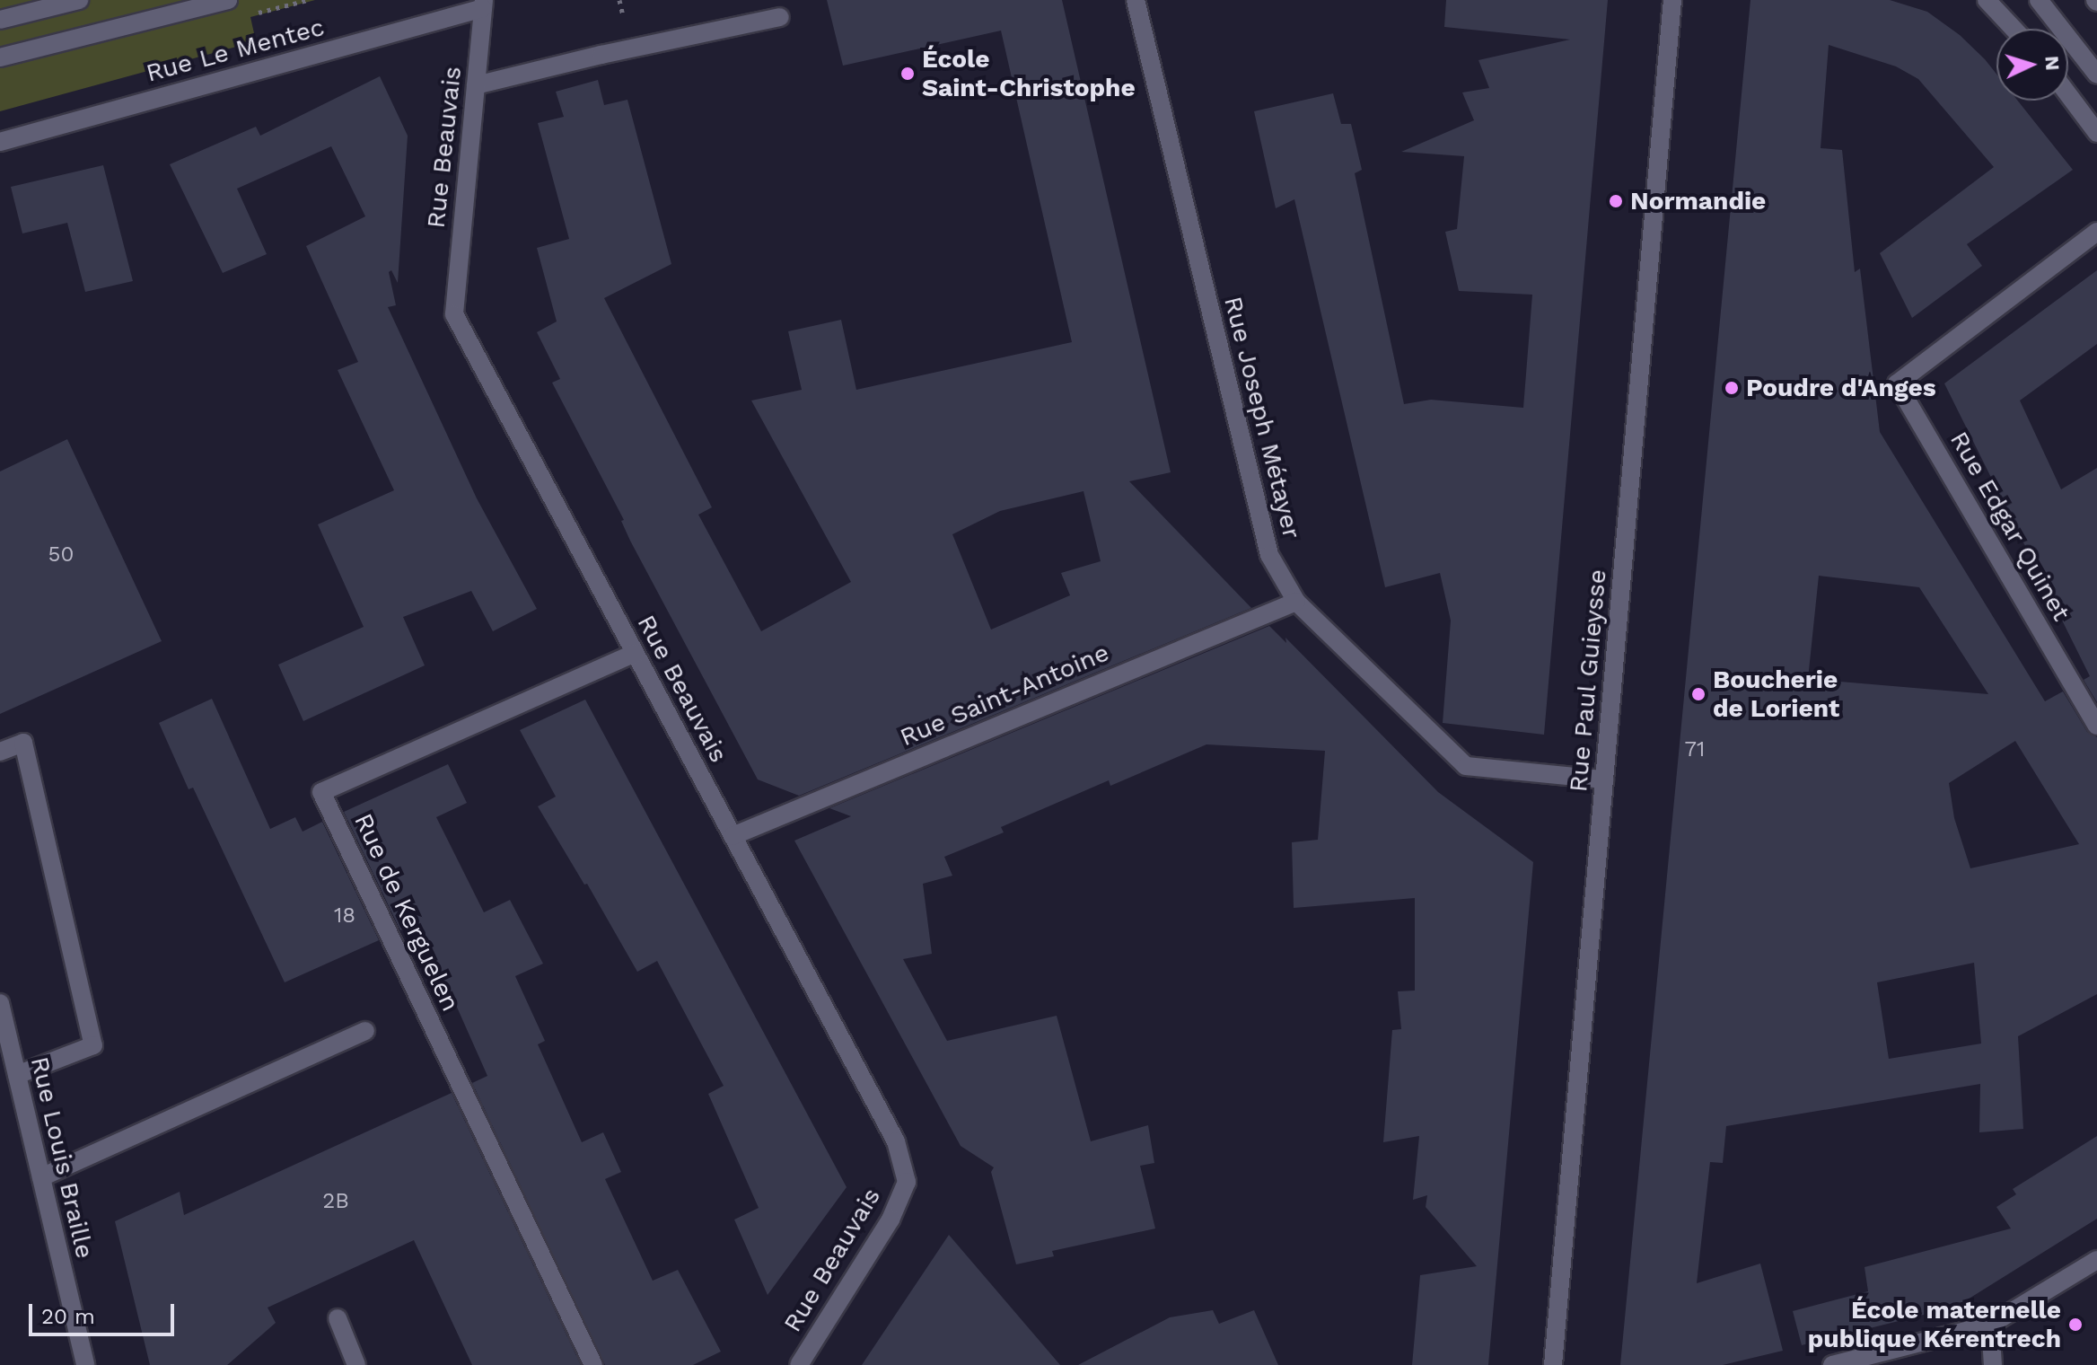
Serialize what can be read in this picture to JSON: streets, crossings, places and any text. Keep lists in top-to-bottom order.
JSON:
{
  "streets": {
    "street": [
      "Rue Le Mentec",
      "Rue Beauvais",
      "Rue Joseph Métayer",
      "Rue Edgar Quinet",
      "Rue Paul Guieysse",
      "Rue Saint-Antoine",
      "Rue de Kerguelen",
      "Rue Louis Braille"
    ]
  },
  "crossings": [
    ["Rue Le Mentec", "Rue Beauvais"],
    ["Rue Beauvais", "Rue Saint-Antoine"],
    ["Rue Beauvais", "Rue de Kerguelen"],
    ["Rue Joseph Métayer", "Rue Paul Guieysse"],
    ["Rue Joseph Métayer", "Rue Saint-Antoine"]
  ],
  "places": [
    "École Saint-Christophe",
    "Normandie",
    "Poudre d'Anges",
    "Boucherie de Lorient",
    "École maternelle publique Kérentrech"
  ],
  "house_numbers": [
    "50",
    "71",
    "18",
    "2B"
  ],
  "scale_bar": "20 m",
  "north": "right"
}
